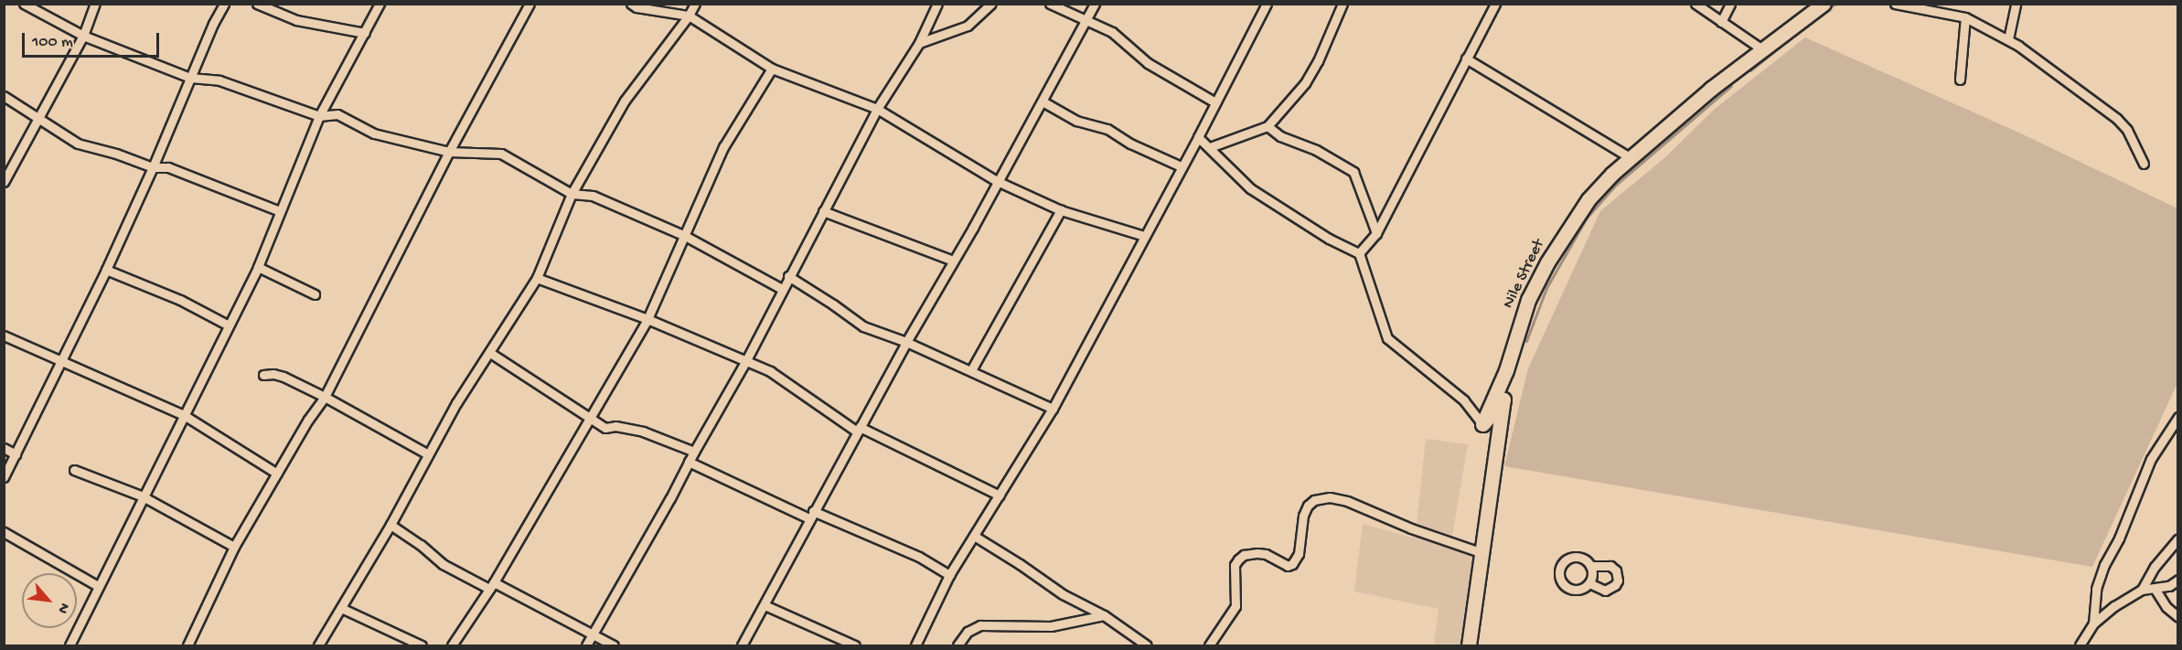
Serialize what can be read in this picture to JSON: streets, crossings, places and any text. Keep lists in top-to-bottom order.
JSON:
{
  "streets": {
    "main road": ["Nile Street"]
  },
  "scale_bar": "100 m",
  "north": "bottom right"
}
